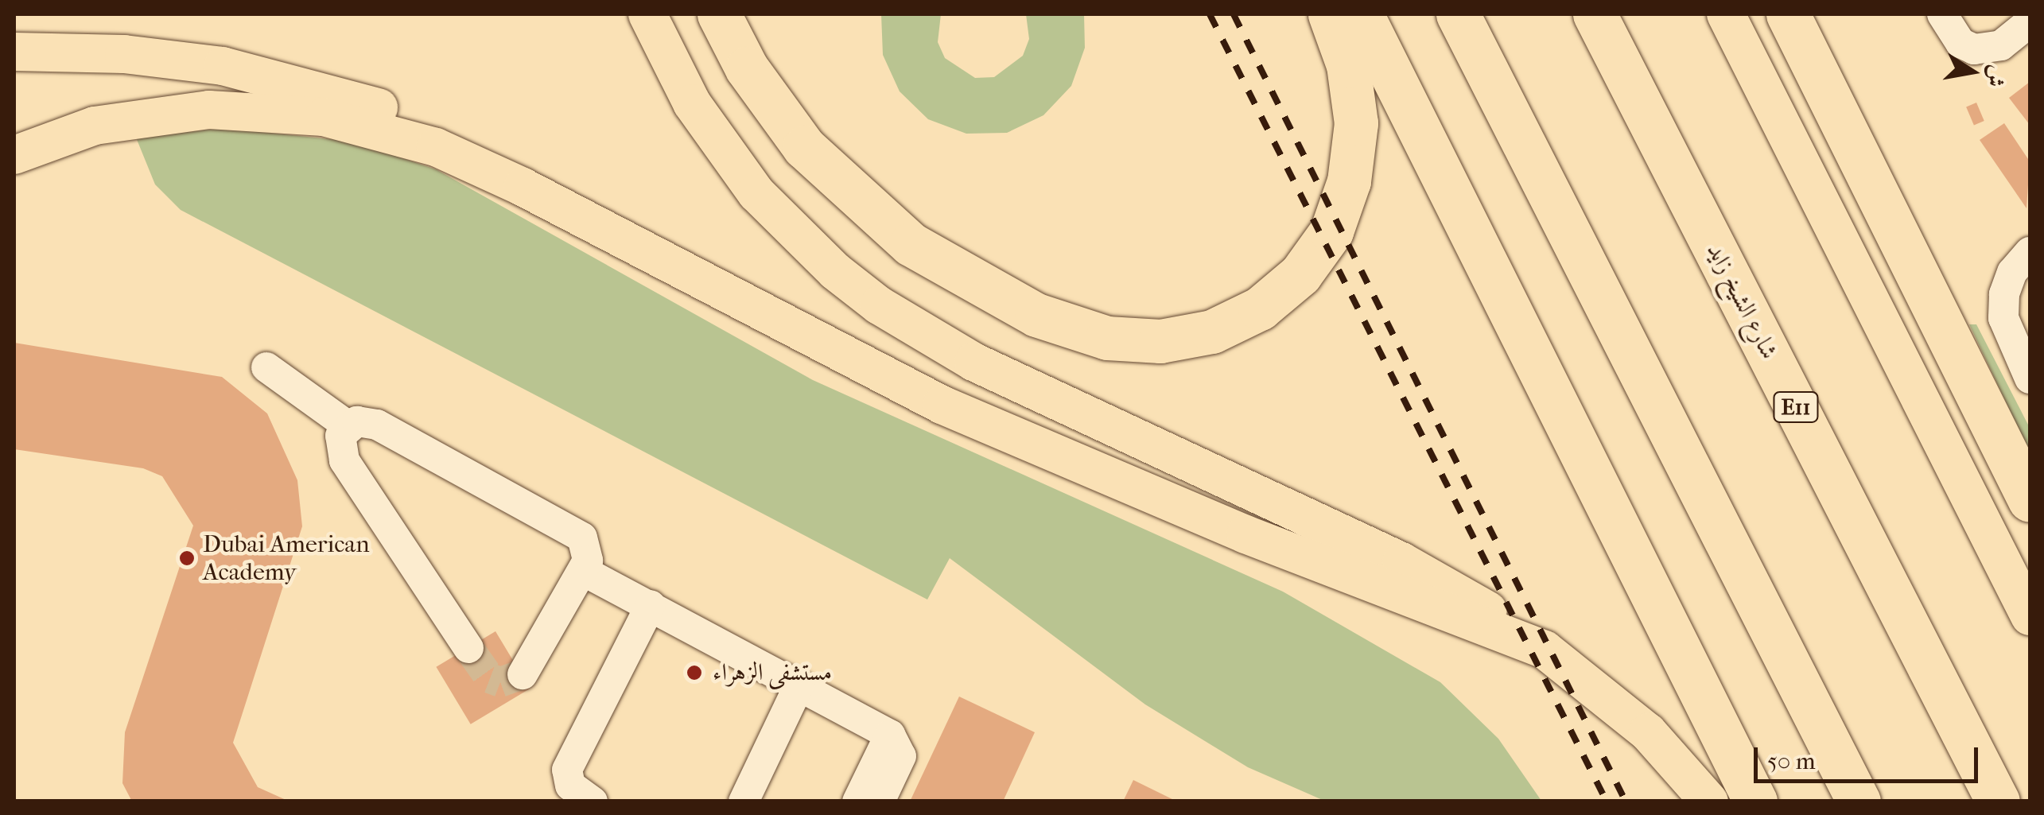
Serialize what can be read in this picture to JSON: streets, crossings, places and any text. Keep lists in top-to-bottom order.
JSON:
{
  "streets": {
    "highway": ["شارع الشيخ زايد", "E11"]
  },
  "places": ["Dubai American Academy", "مستشفى الزهراء"],
  "scale_bar": "50 m",
  "north": "right"
}
